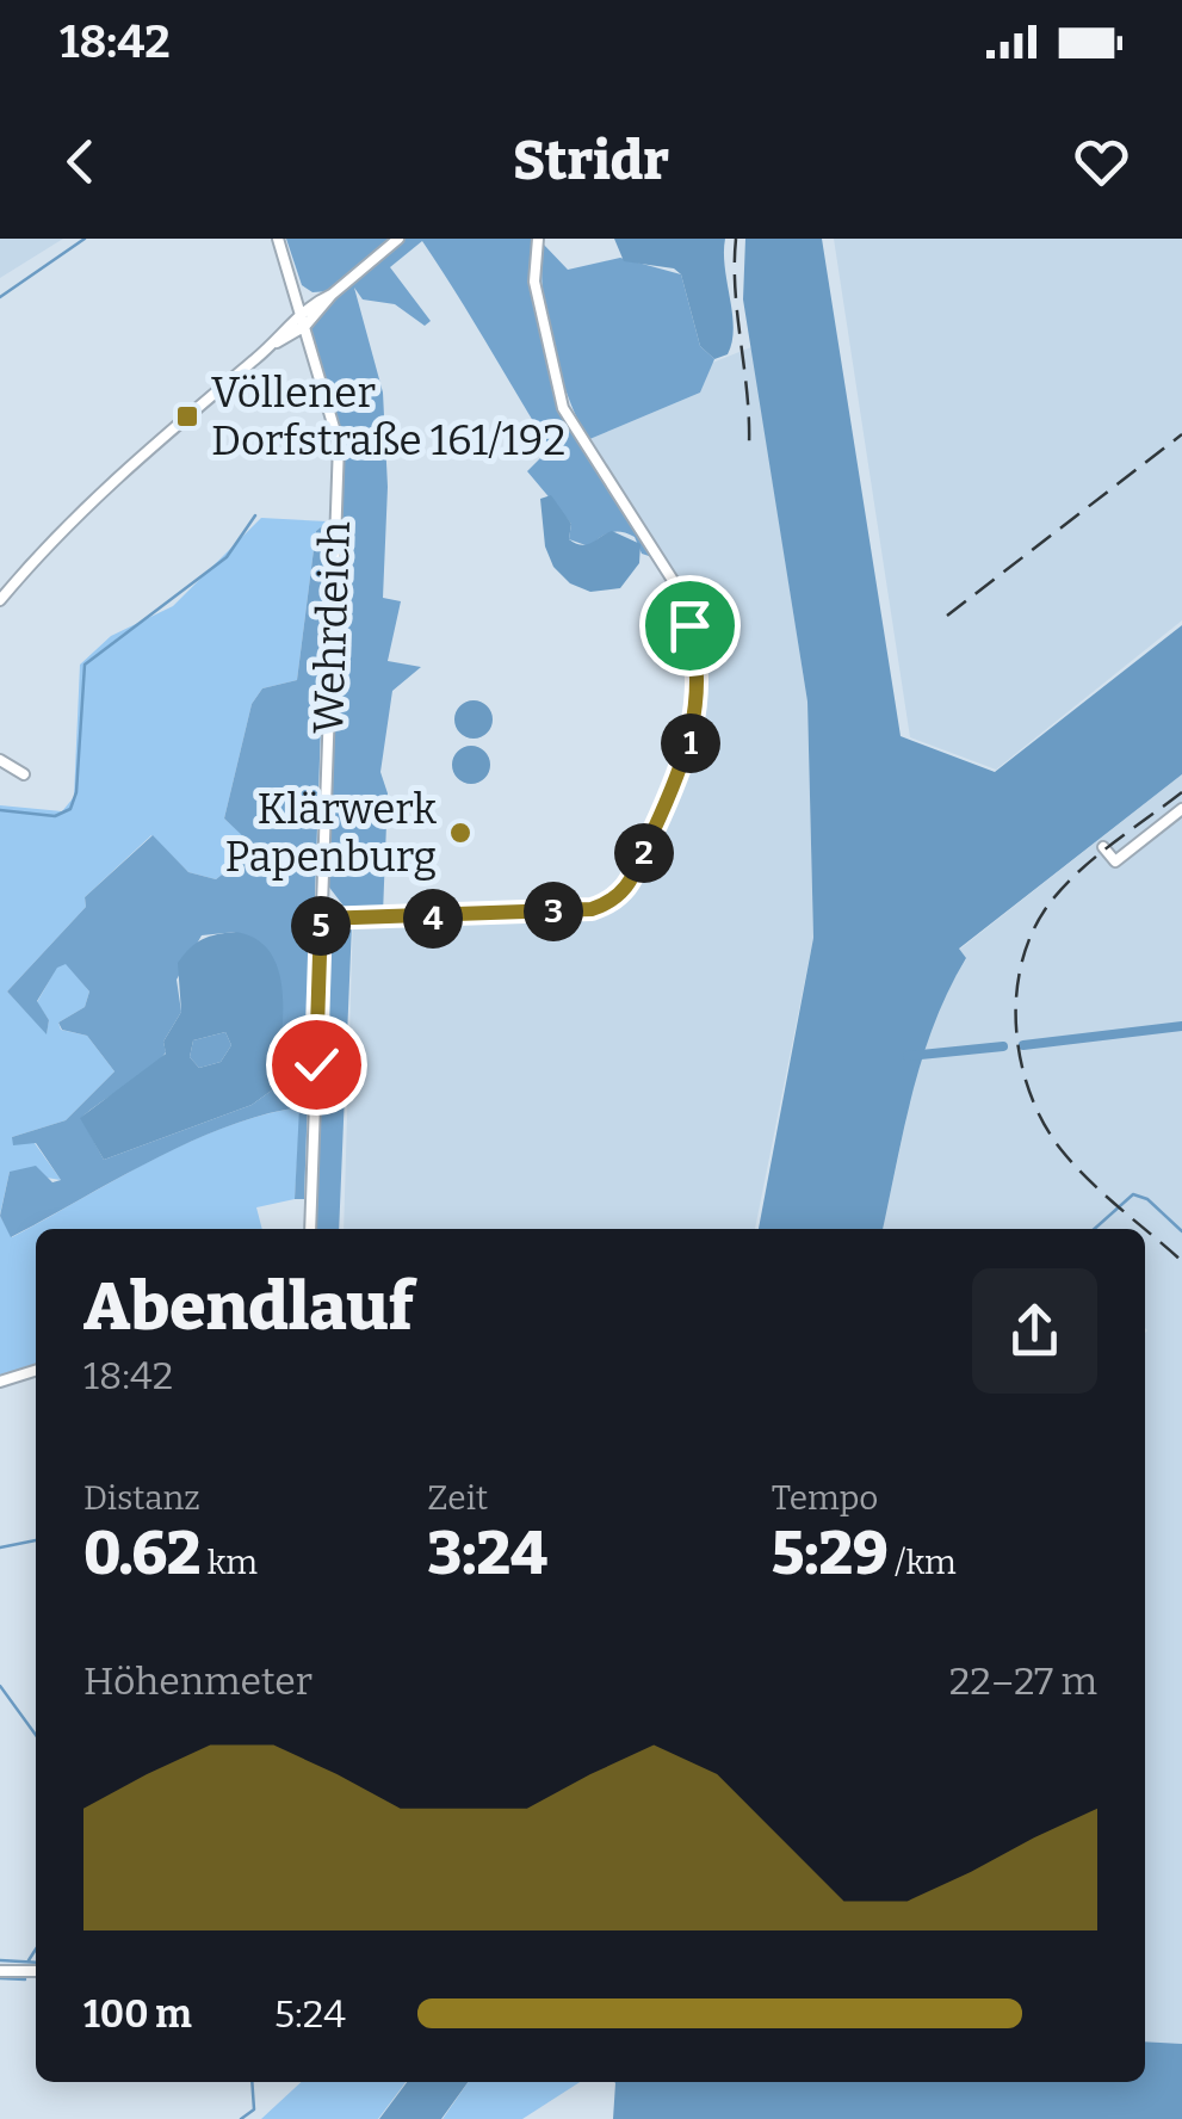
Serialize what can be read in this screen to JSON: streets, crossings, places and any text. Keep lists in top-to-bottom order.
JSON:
{
  "streets": {
    "street": ["Wehrdeich"]
  },
  "places": {
    "transit": ["Völlener Dorfstraße 161/192"],
    "other": ["Klärwerk Papenburg"]
  },
  "page": {
    "status": "18:42",
    "header": "Stridr",
    "pins": [
      "1",
      "2",
      "3",
      "4",
      "5"
    ],
    "heading": ["Abendlauf", "18:42"],
    "stats": [
      ["Distanz", "0.62 km"],
      ["Zeit", "3:24"],
      ["Tempo", "5:29 /km"]
    ],
    "chart": ["Höhenmeter", "22–27 m"],
    "list": [
      {
        "name": "100 m",
        "note": "5:24"
      }
    ]
  }
}
